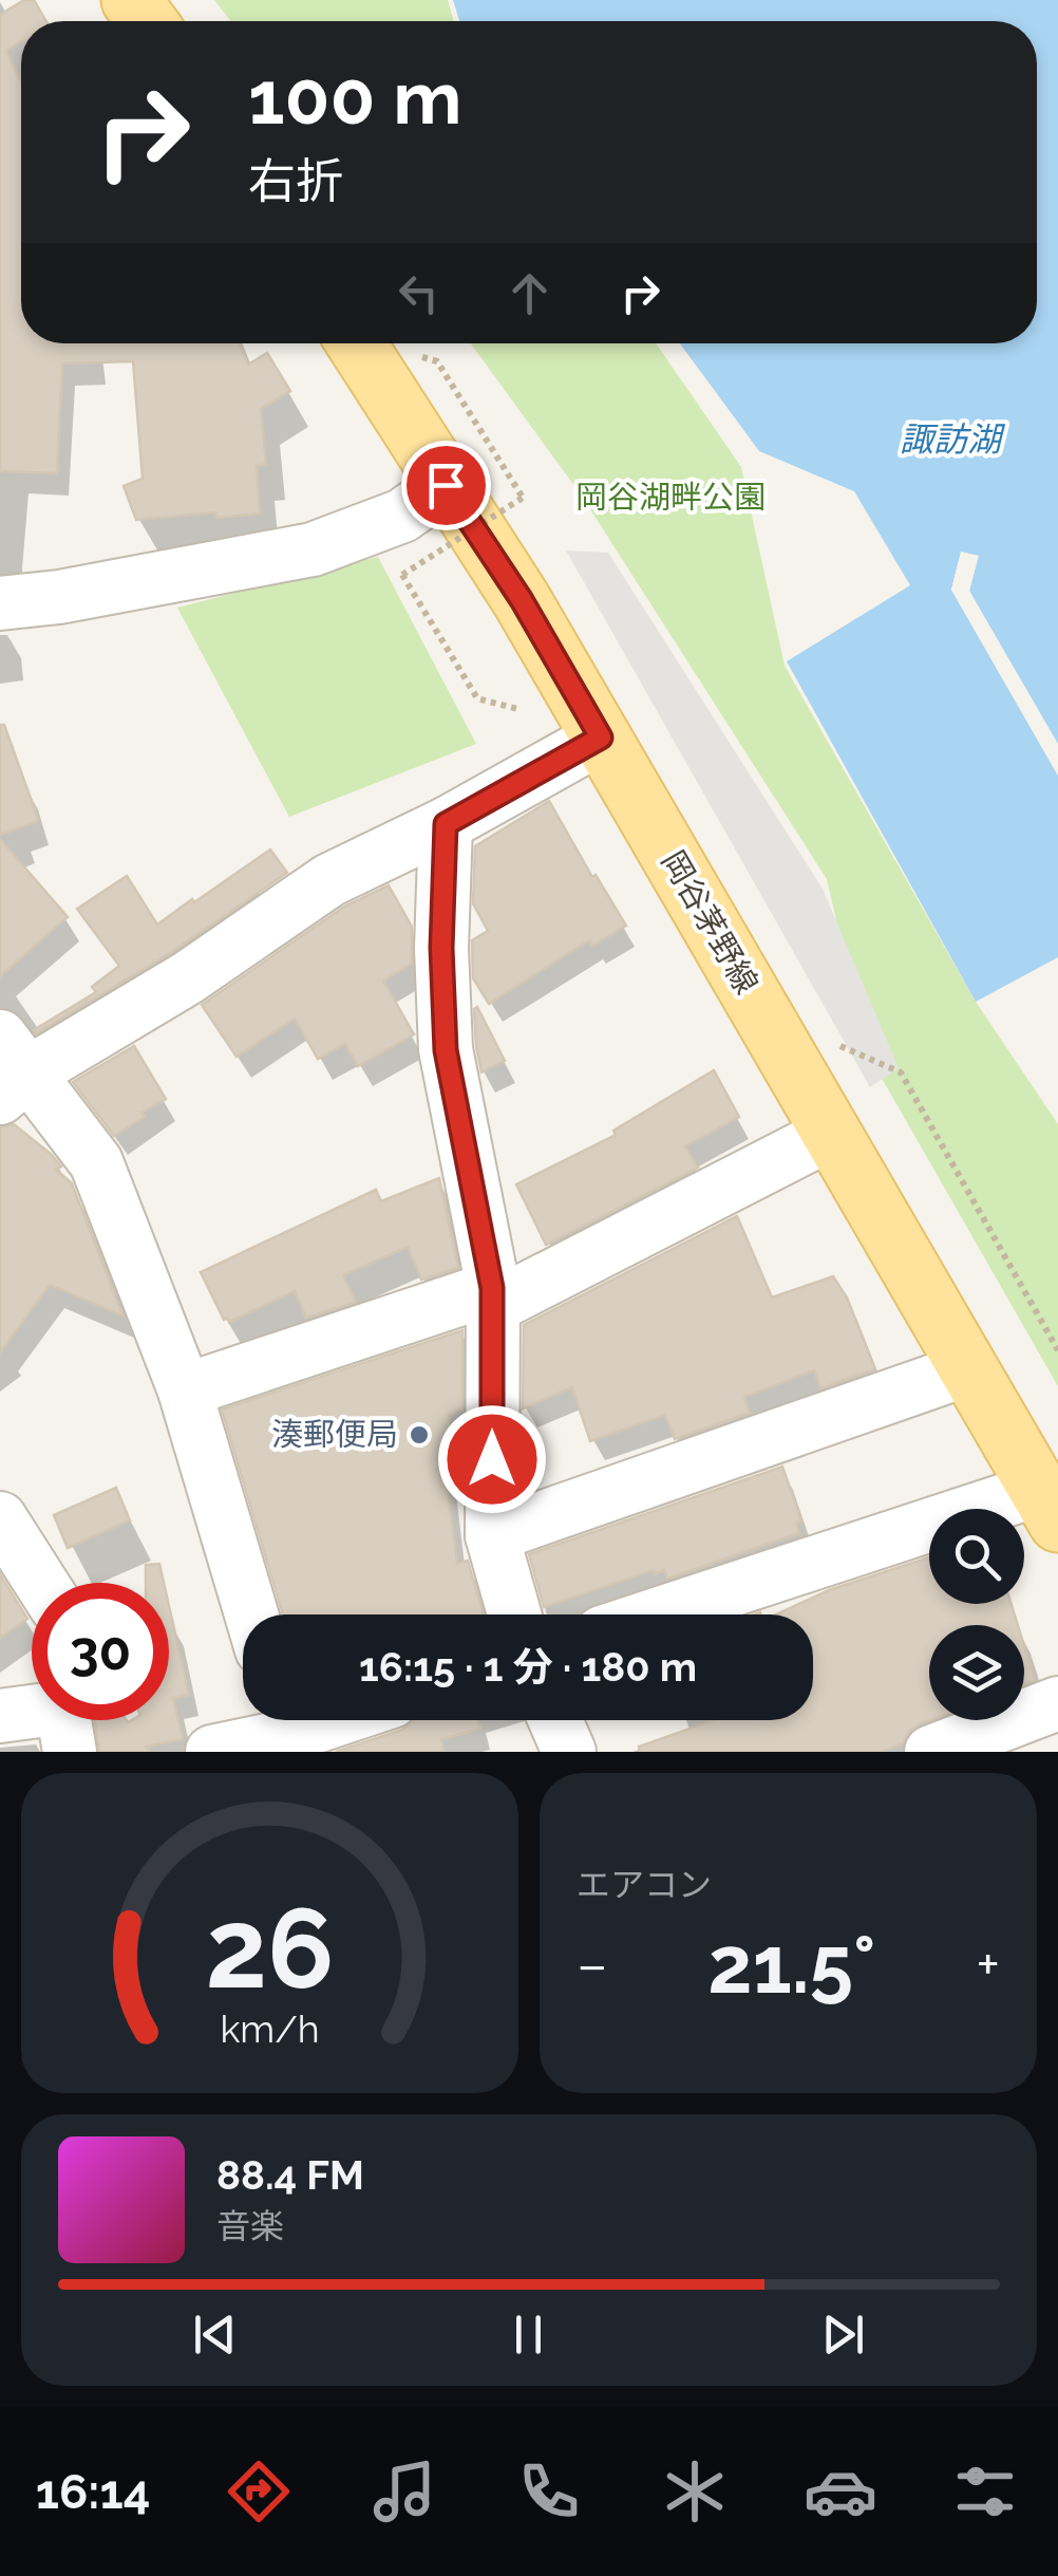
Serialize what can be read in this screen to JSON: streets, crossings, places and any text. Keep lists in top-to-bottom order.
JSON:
{
  "streets": {
    "main road": ["岡谷茅野線"]
  },
  "water": ["諏訪湖"],
  "parks": ["岡谷湖畔公園"],
  "places": ["湊郵便局"],
  "page": {
    "turn": ["100 m", "右折"],
    "limit": "30",
    "trip": "16:15 · 1 分 · 180 m",
    "tile": "エアコン",
    "heat": ["−", "21.5°", "+"],
    "song": ["88.4 FM", "音楽"],
    "tabs": "16:14",
    "gauge": ["26", "km/h"]
  }
}
